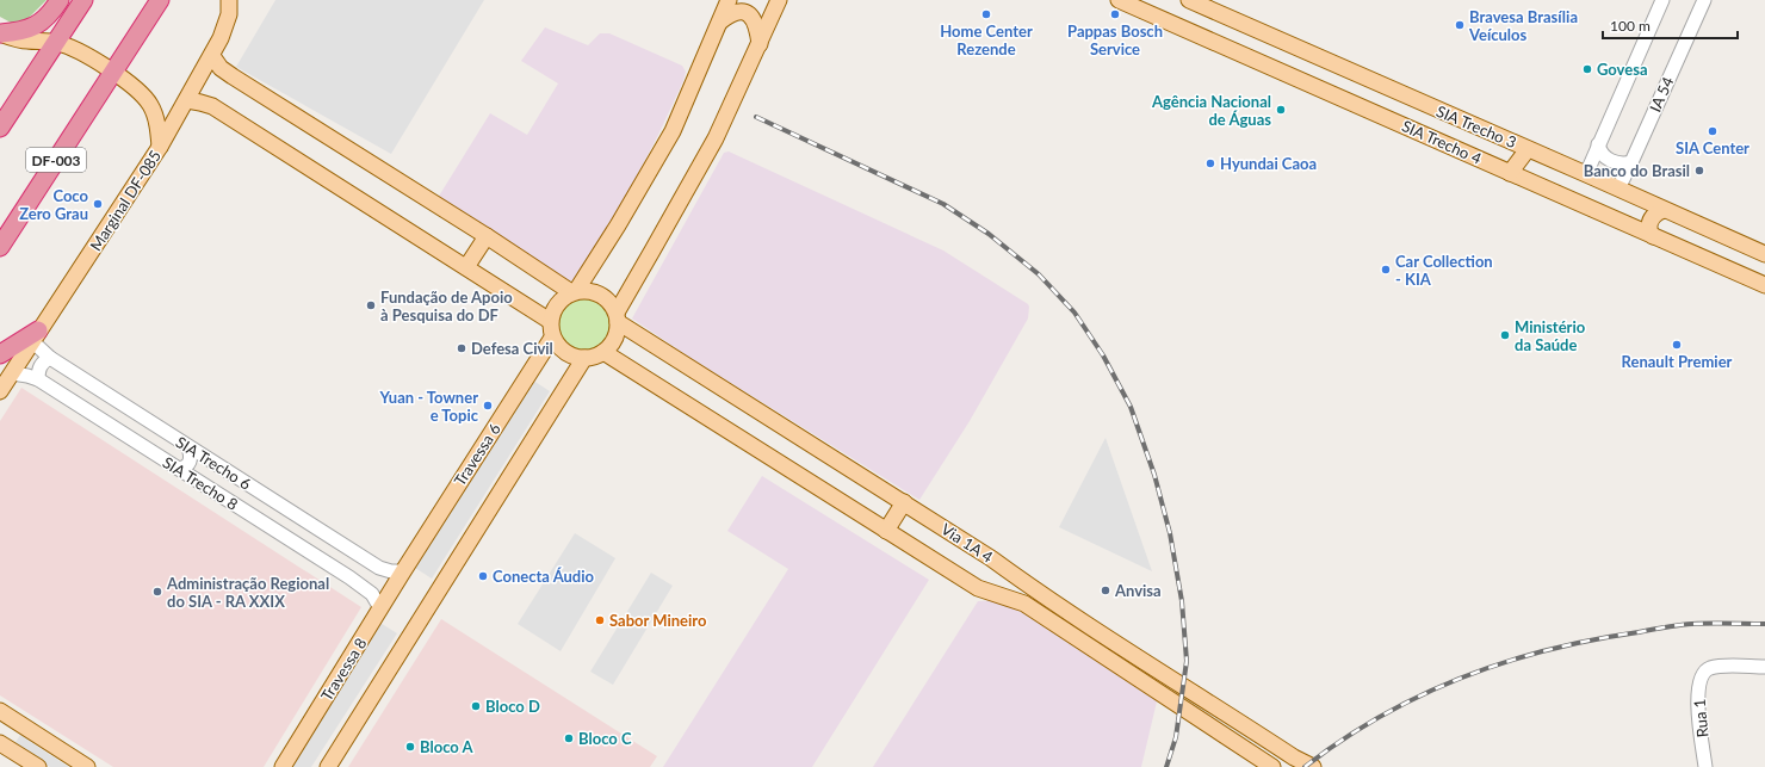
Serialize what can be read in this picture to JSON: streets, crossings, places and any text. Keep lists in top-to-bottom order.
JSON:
{
  "streets": {
    "highway": ["DF-003"],
    "main road": [
      "SIA Trecho 3",
      "SIA Trecho 4",
      "Marginal DF-085",
      "Travessa 6",
      "Via 1A 4",
      "Travessa 8"
    ],
    "street": [
      "IA 54",
      "SIA Trecho 6",
      "SIA Trecho 8",
      "Rua 1"
    ]
  },
  "crossings": [
    ["IA 54", "SIA Trecho 3"],
    ["Marginal DF-085", "SIA Trecho 6"],
    ["Marginal DF-085", "SIA Trecho 8"],
    ["Travessa 6", "SIA Trecho 6"],
    ["Travessa 6", "Via 1A 4"],
    ["Travessa 6", "Travessa 8"],
    ["SIA Trecho 6", "Travessa 8"],
    ["SIA Trecho 8", "Travessa 8"]
  ],
  "places": [
    "Home Center Rezende",
    "Pappas Bosch Service",
    "Bravesa Brasília Veículos",
    "Govesa",
    "Agência Nacional de Águas",
    "SIA Center",
    "Hyundai Caoa",
    "Banco do Brasil",
    "Coco Zero Grau",
    "Car Collection - KIA",
    "Fundação de Apoio à Pesquisa do DF",
    "Ministério da Saúde",
    "Renault Premier",
    "Defesa Civil",
    "Yuan - Towner e Topic",
    "Conecta Áudio",
    "Anvisa",
    "Administração Regional do SIA - RA XXIX",
    "Sabor Mineiro",
    "Bloco D",
    "Bloco C",
    "Bloco A"
  ],
  "scale_bar": "100 m"
}
